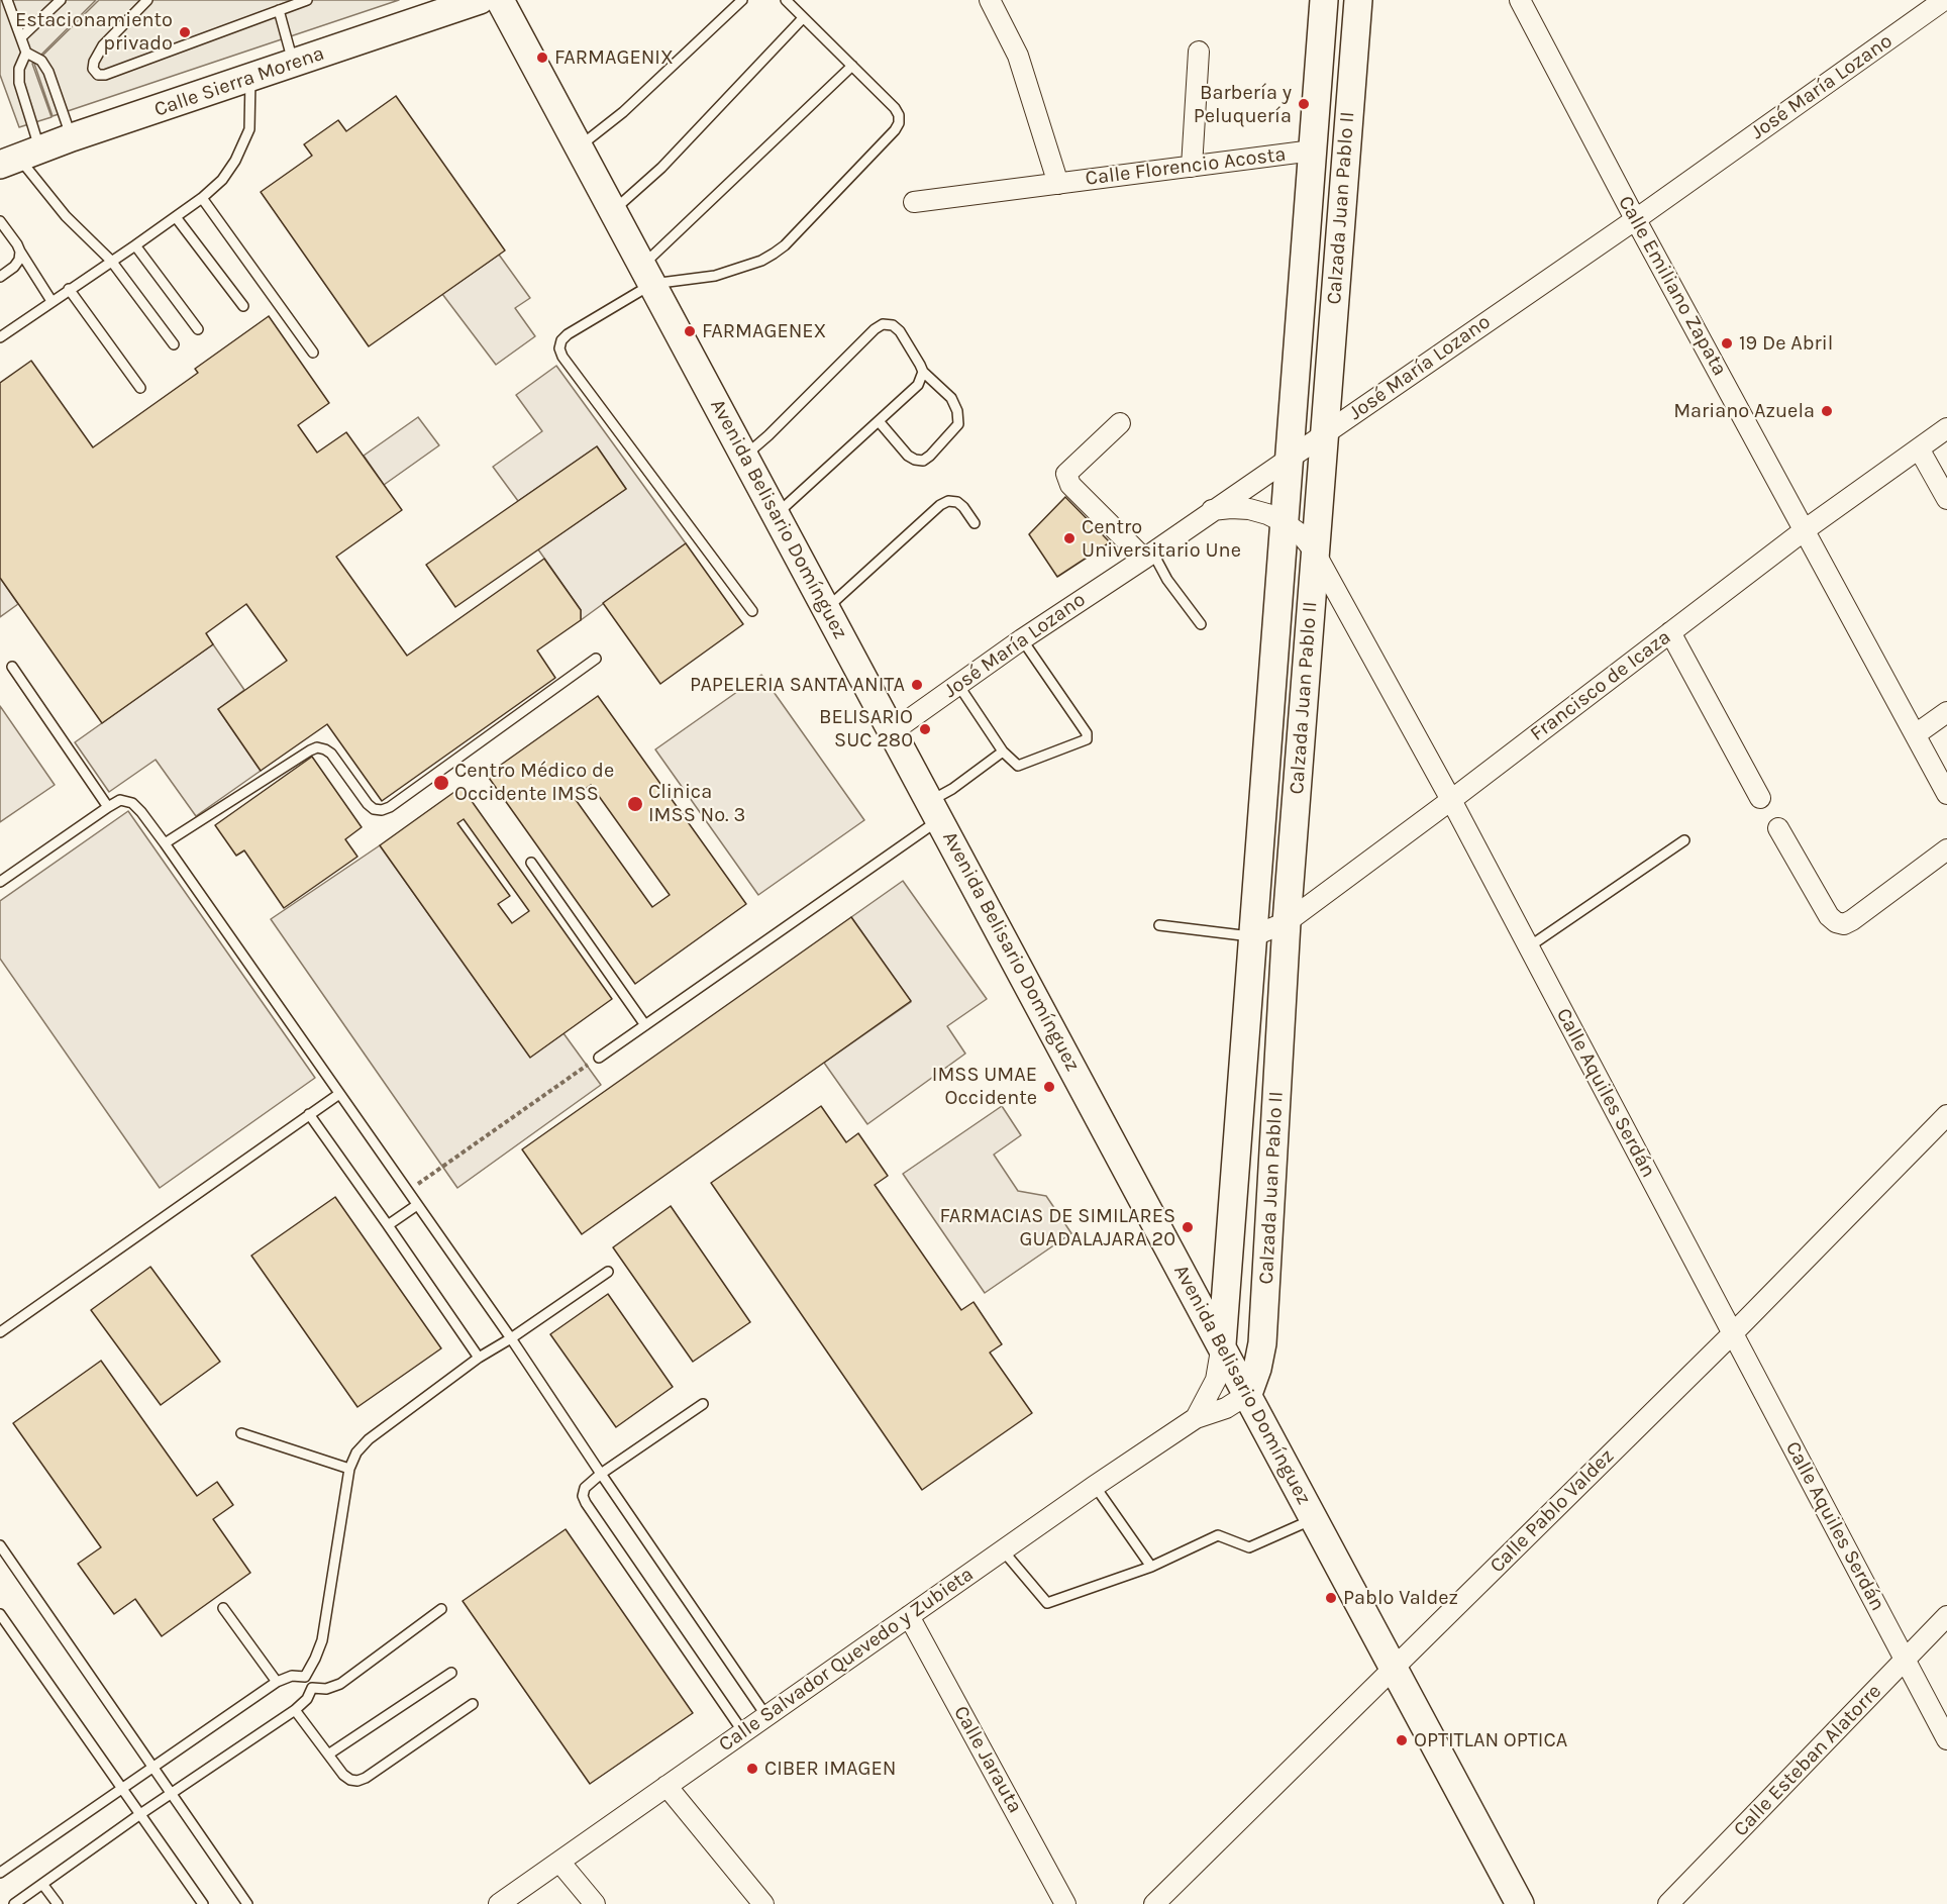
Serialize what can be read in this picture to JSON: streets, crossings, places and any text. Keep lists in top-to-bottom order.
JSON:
{
  "streets": {
    "main road": ["Calle Sierra Morena", "Calzada Juan Pablo II", "Avenida Belisario Domínguez"],
    "street": [
      "José María Lozano",
      "Calle Florencio Acosta",
      "Calle Emiliano Zapata",
      "Francisco de Icaza",
      "Calle Aquiles Serdán",
      "Calle Pablo Valdez",
      "Calle Salvador Quevedo y Zubieta",
      "Calle Jarauta",
      "Calle Esteban Alatorre"
    ]
  },
  "crossings": [
    ["José María Lozano", "Calzada Juan Pablo II"],
    ["José María Lozano", "Calle Emiliano Zapata"],
    ["José María Lozano", "Avenida Belisario Domínguez"],
    ["José María Lozano", "Calle Aquiles Serdán"],
    ["Calle Florencio Acosta", "Calzada Juan Pablo II"],
    ["Calzada Juan Pablo II", "Avenida Belisario Domínguez"],
    ["Calzada Juan Pablo II", "Francisco de Icaza"],
    ["Calzada Juan Pablo II", "Calle Aquiles Serdán"],
    ["Calzada Juan Pablo II", "Calle Salvador Quevedo y Zubieta"],
    ["Calle Emiliano Zapata", "Francisco de Icaza"],
    ["Avenida Belisario Domínguez", "Calle Pablo Valdez"],
    ["Avenida Belisario Domínguez", "Calle Salvador Quevedo y Zubieta"],
    ["Francisco de Icaza", "Calle Aquiles Serdán"],
    ["Calle Aquiles Serdán", "Calle Pablo Valdez"],
    ["Calle Aquiles Serdán", "Calle Esteban Alatorre"],
    ["Calle Salvador Quevedo y Zubieta", "Calle Jarauta"]
  ],
  "places": [
    "Estacionamiento privado",
    "FARMAGENIX",
    "Barbería y Peluquería",
    "FARMAGENEX",
    "19 De Abril",
    "Mariano Azuela",
    "Centro Universitario Une",
    "PAPELERIA SANTA ANITA",
    "BELISARIO SUC 280",
    "Centro Médico de Occidente IMSS",
    "Clinica IMSS No. 3",
    "IMSS UMAE Occidente",
    "FARMACIAS DE SIMILARES GUADALAJARA 20",
    "Pablo Valdez",
    "OPTITLAN OPTICA",
    "CIBER IMAGEN"
  ]
}
